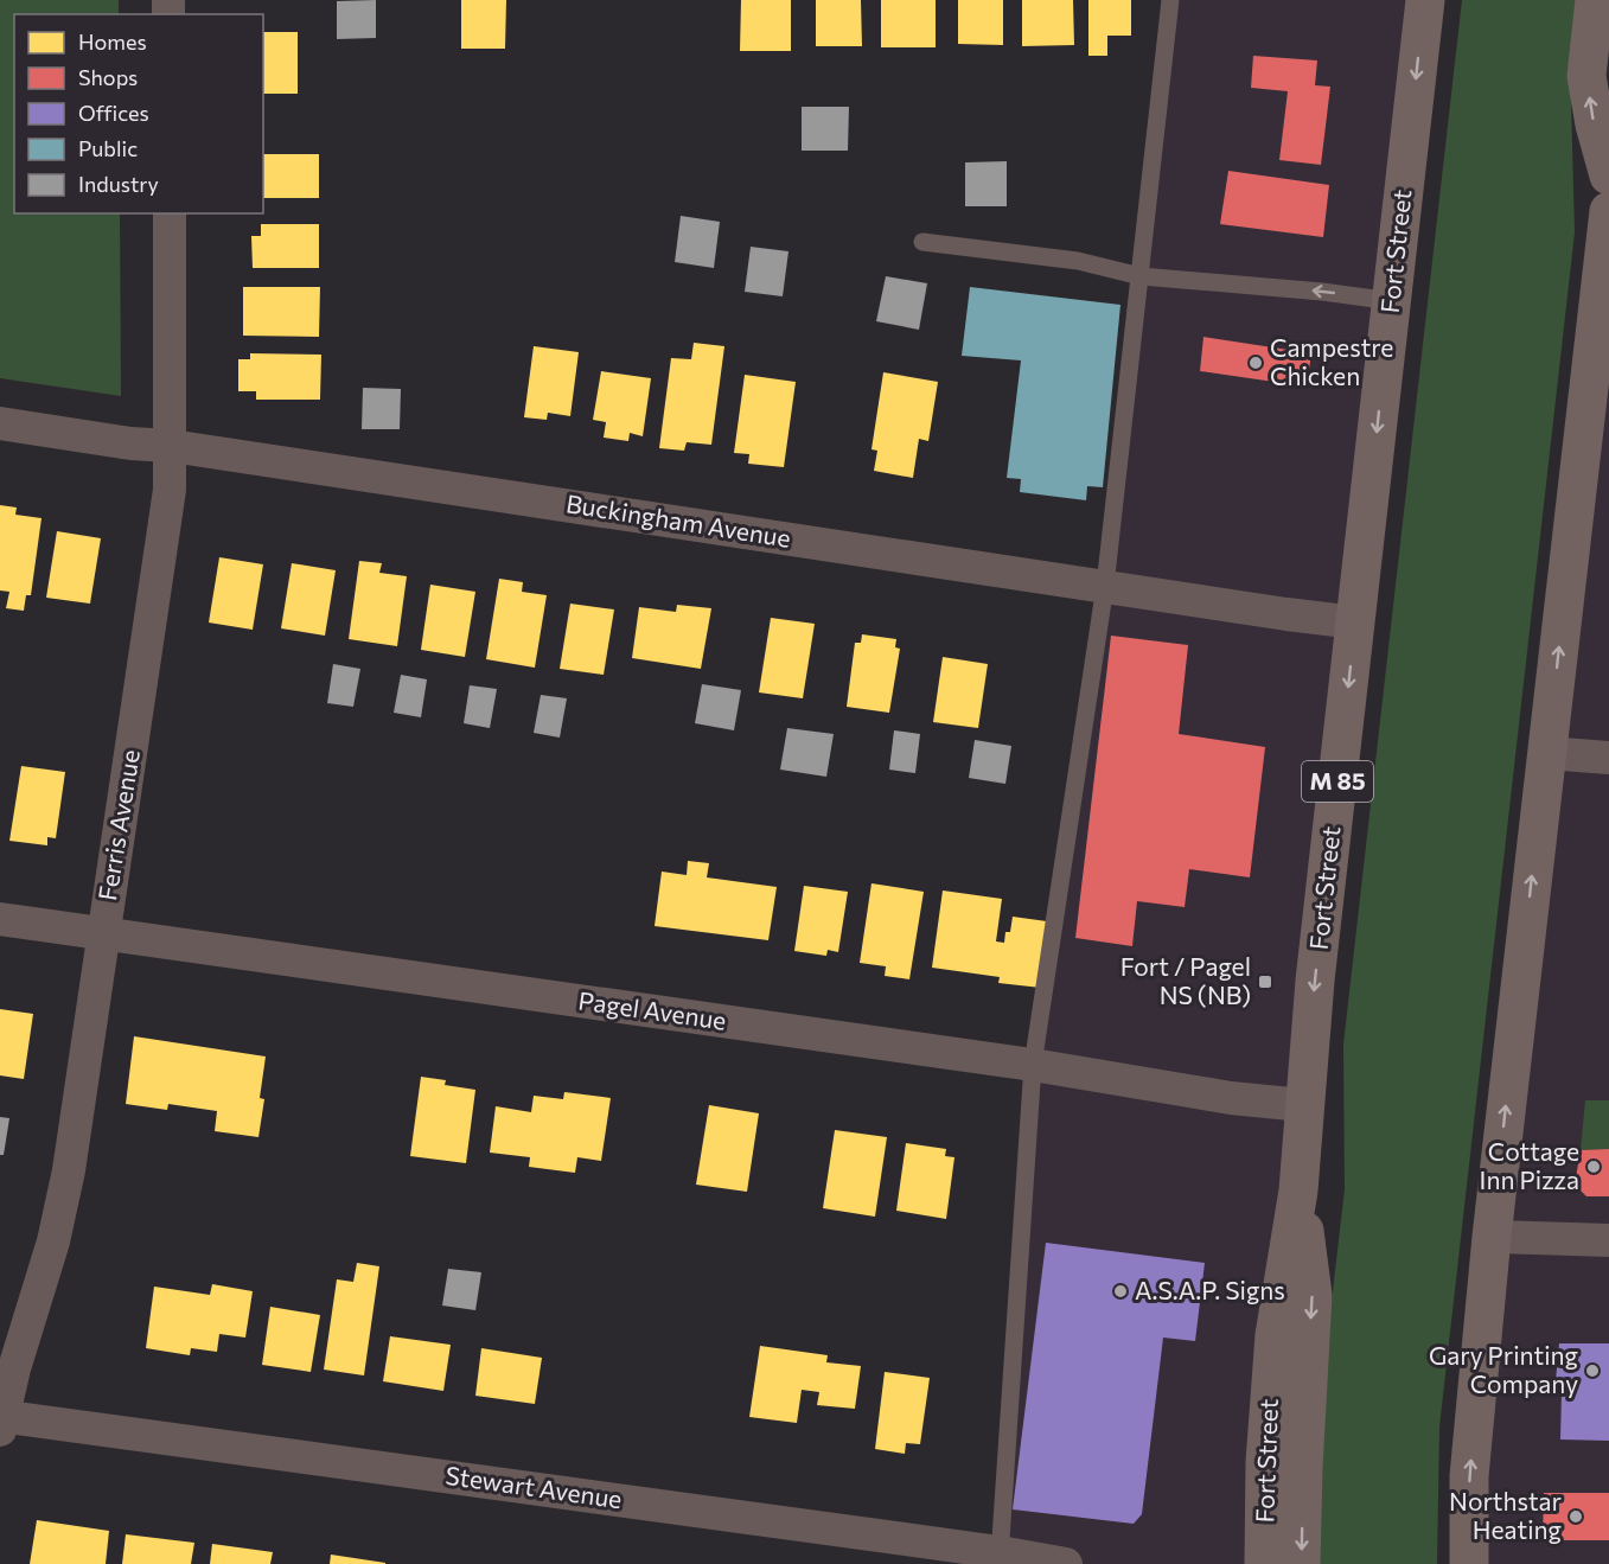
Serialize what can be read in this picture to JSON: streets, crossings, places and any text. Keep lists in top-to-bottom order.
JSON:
{
  "streets": {
    "main road": ["Fort Street", "M 85"],
    "street": [
      "Buckingham Avenue",
      "Ferris Avenue",
      "Pagel Avenue",
      "Stewart Avenue"
    ]
  },
  "crossings": [
    ["Fort Street", "Buckingham Avenue"],
    ["Fort Street", "Pagel Avenue"],
    ["Buckingham Avenue", "Ferris Avenue"],
    ["Ferris Avenue", "Pagel Avenue"],
    ["Ferris Avenue", "Stewart Avenue"]
  ],
  "places": {
    "other": [
      "Campestre Chicken",
      "Cottage Inn Pizza",
      "A.S.A.P. Signs",
      "Gary Printing Company",
      "Northstar Heating"
    ],
    "transit": ["Fort / Pagel NS (NB)"]
  },
  "legend": [
    "Homes",
    "Shops",
    "Offices",
    "Public",
    "Industry"
  ]
}
